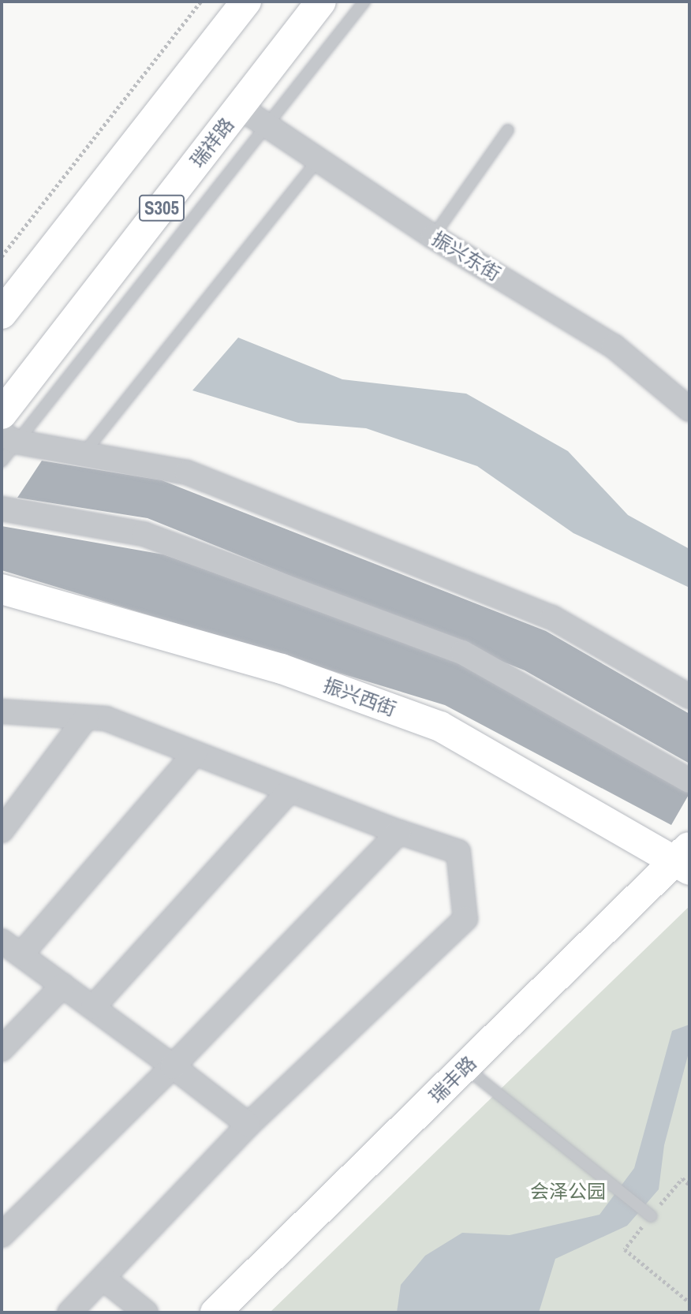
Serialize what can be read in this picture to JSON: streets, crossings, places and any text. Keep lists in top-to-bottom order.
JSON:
{
  "streets": {
    "street": [
      "瑞祥路",
      "S305",
      "振兴东街",
      "振兴西街",
      "瑞丰路"
    ]
  },
  "crossings": [
    ["瑞祥路", "振兴东街"],
    ["振兴西街", "瑞丰路"]
  ],
  "parks": ["会泽公园"]
}
